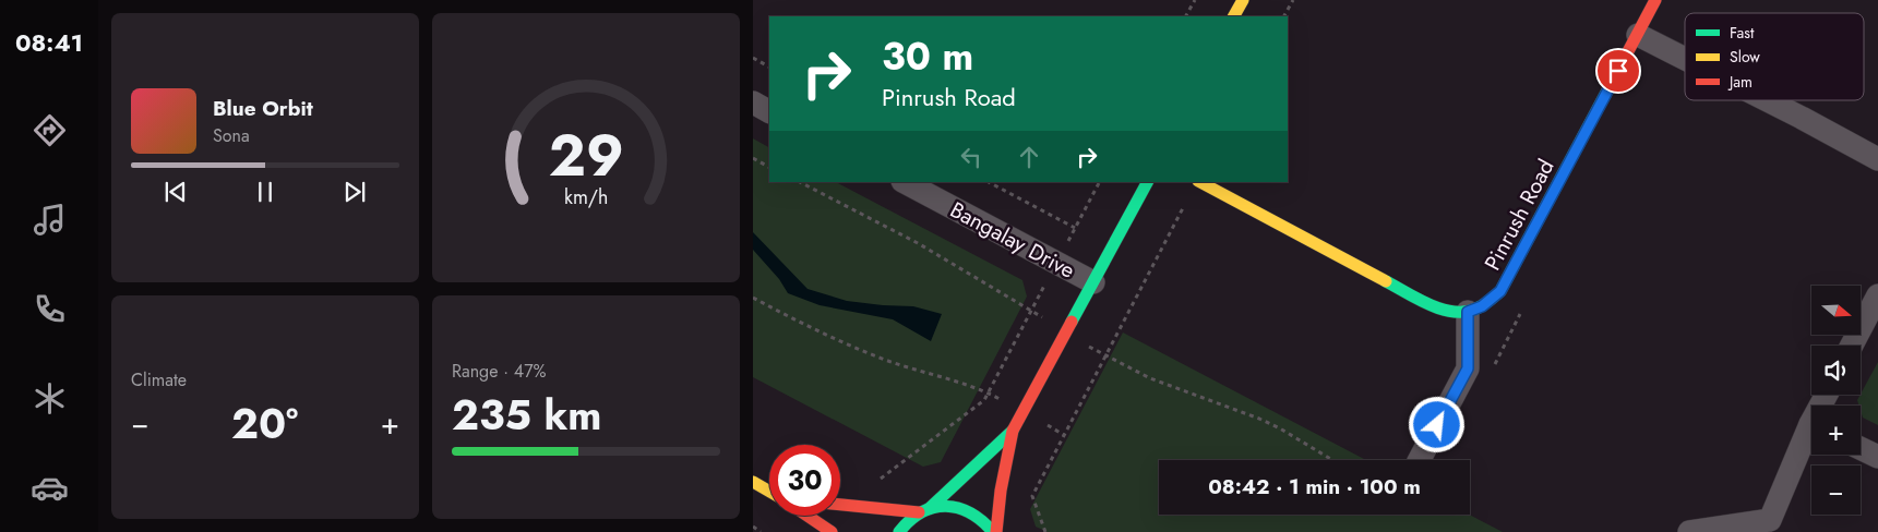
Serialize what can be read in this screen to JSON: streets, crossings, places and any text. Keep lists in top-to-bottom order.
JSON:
{
  "streets": {
    "street": ["Pinrush Road", "Bangalay Drive"]
  },
  "legend": ["Fast", "Slow", "Jam"],
  "north": "right",
  "page": {
    "tabs": "08:41",
    "turn": ["30 m", "Pinrush Road"],
    "song": ["Blue Orbit", "Sona"],
    "map_buttons": ["+", "−"],
    "tile": [
      "Climate",
      ["Range · 47%", "235 km"]
    ],
    "heat": ["−", "20°", "+"],
    "limit": "30",
    "trip": "08:42 · 1 min · 100 m",
    "gauge": ["29", "km/h"]
  }
}
